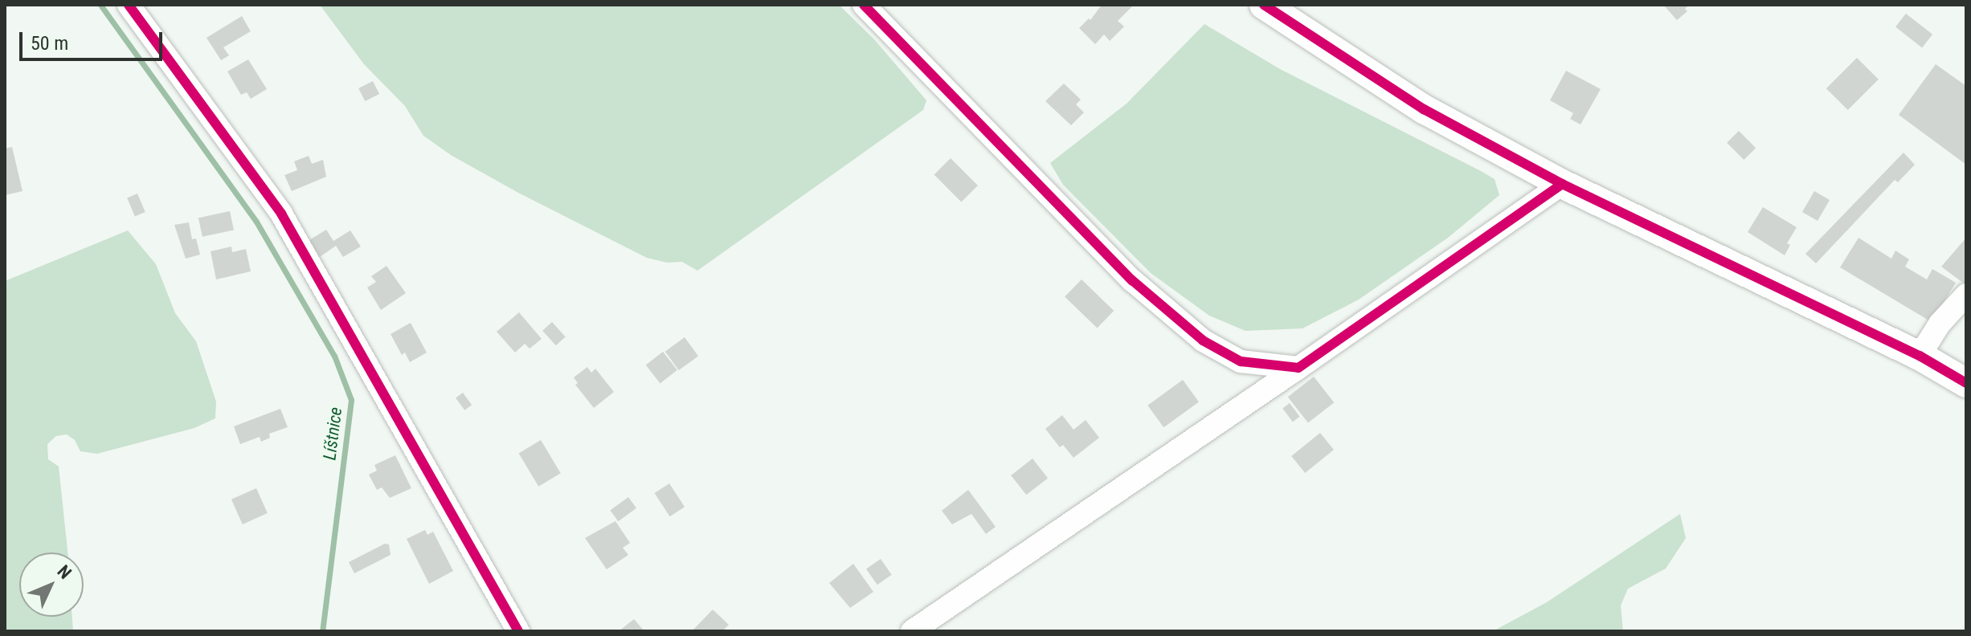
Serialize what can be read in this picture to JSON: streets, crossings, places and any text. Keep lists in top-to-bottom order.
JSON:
{
  "water": ["Líštnice"],
  "scale_bar": "50 m",
  "north": "top right"
}
